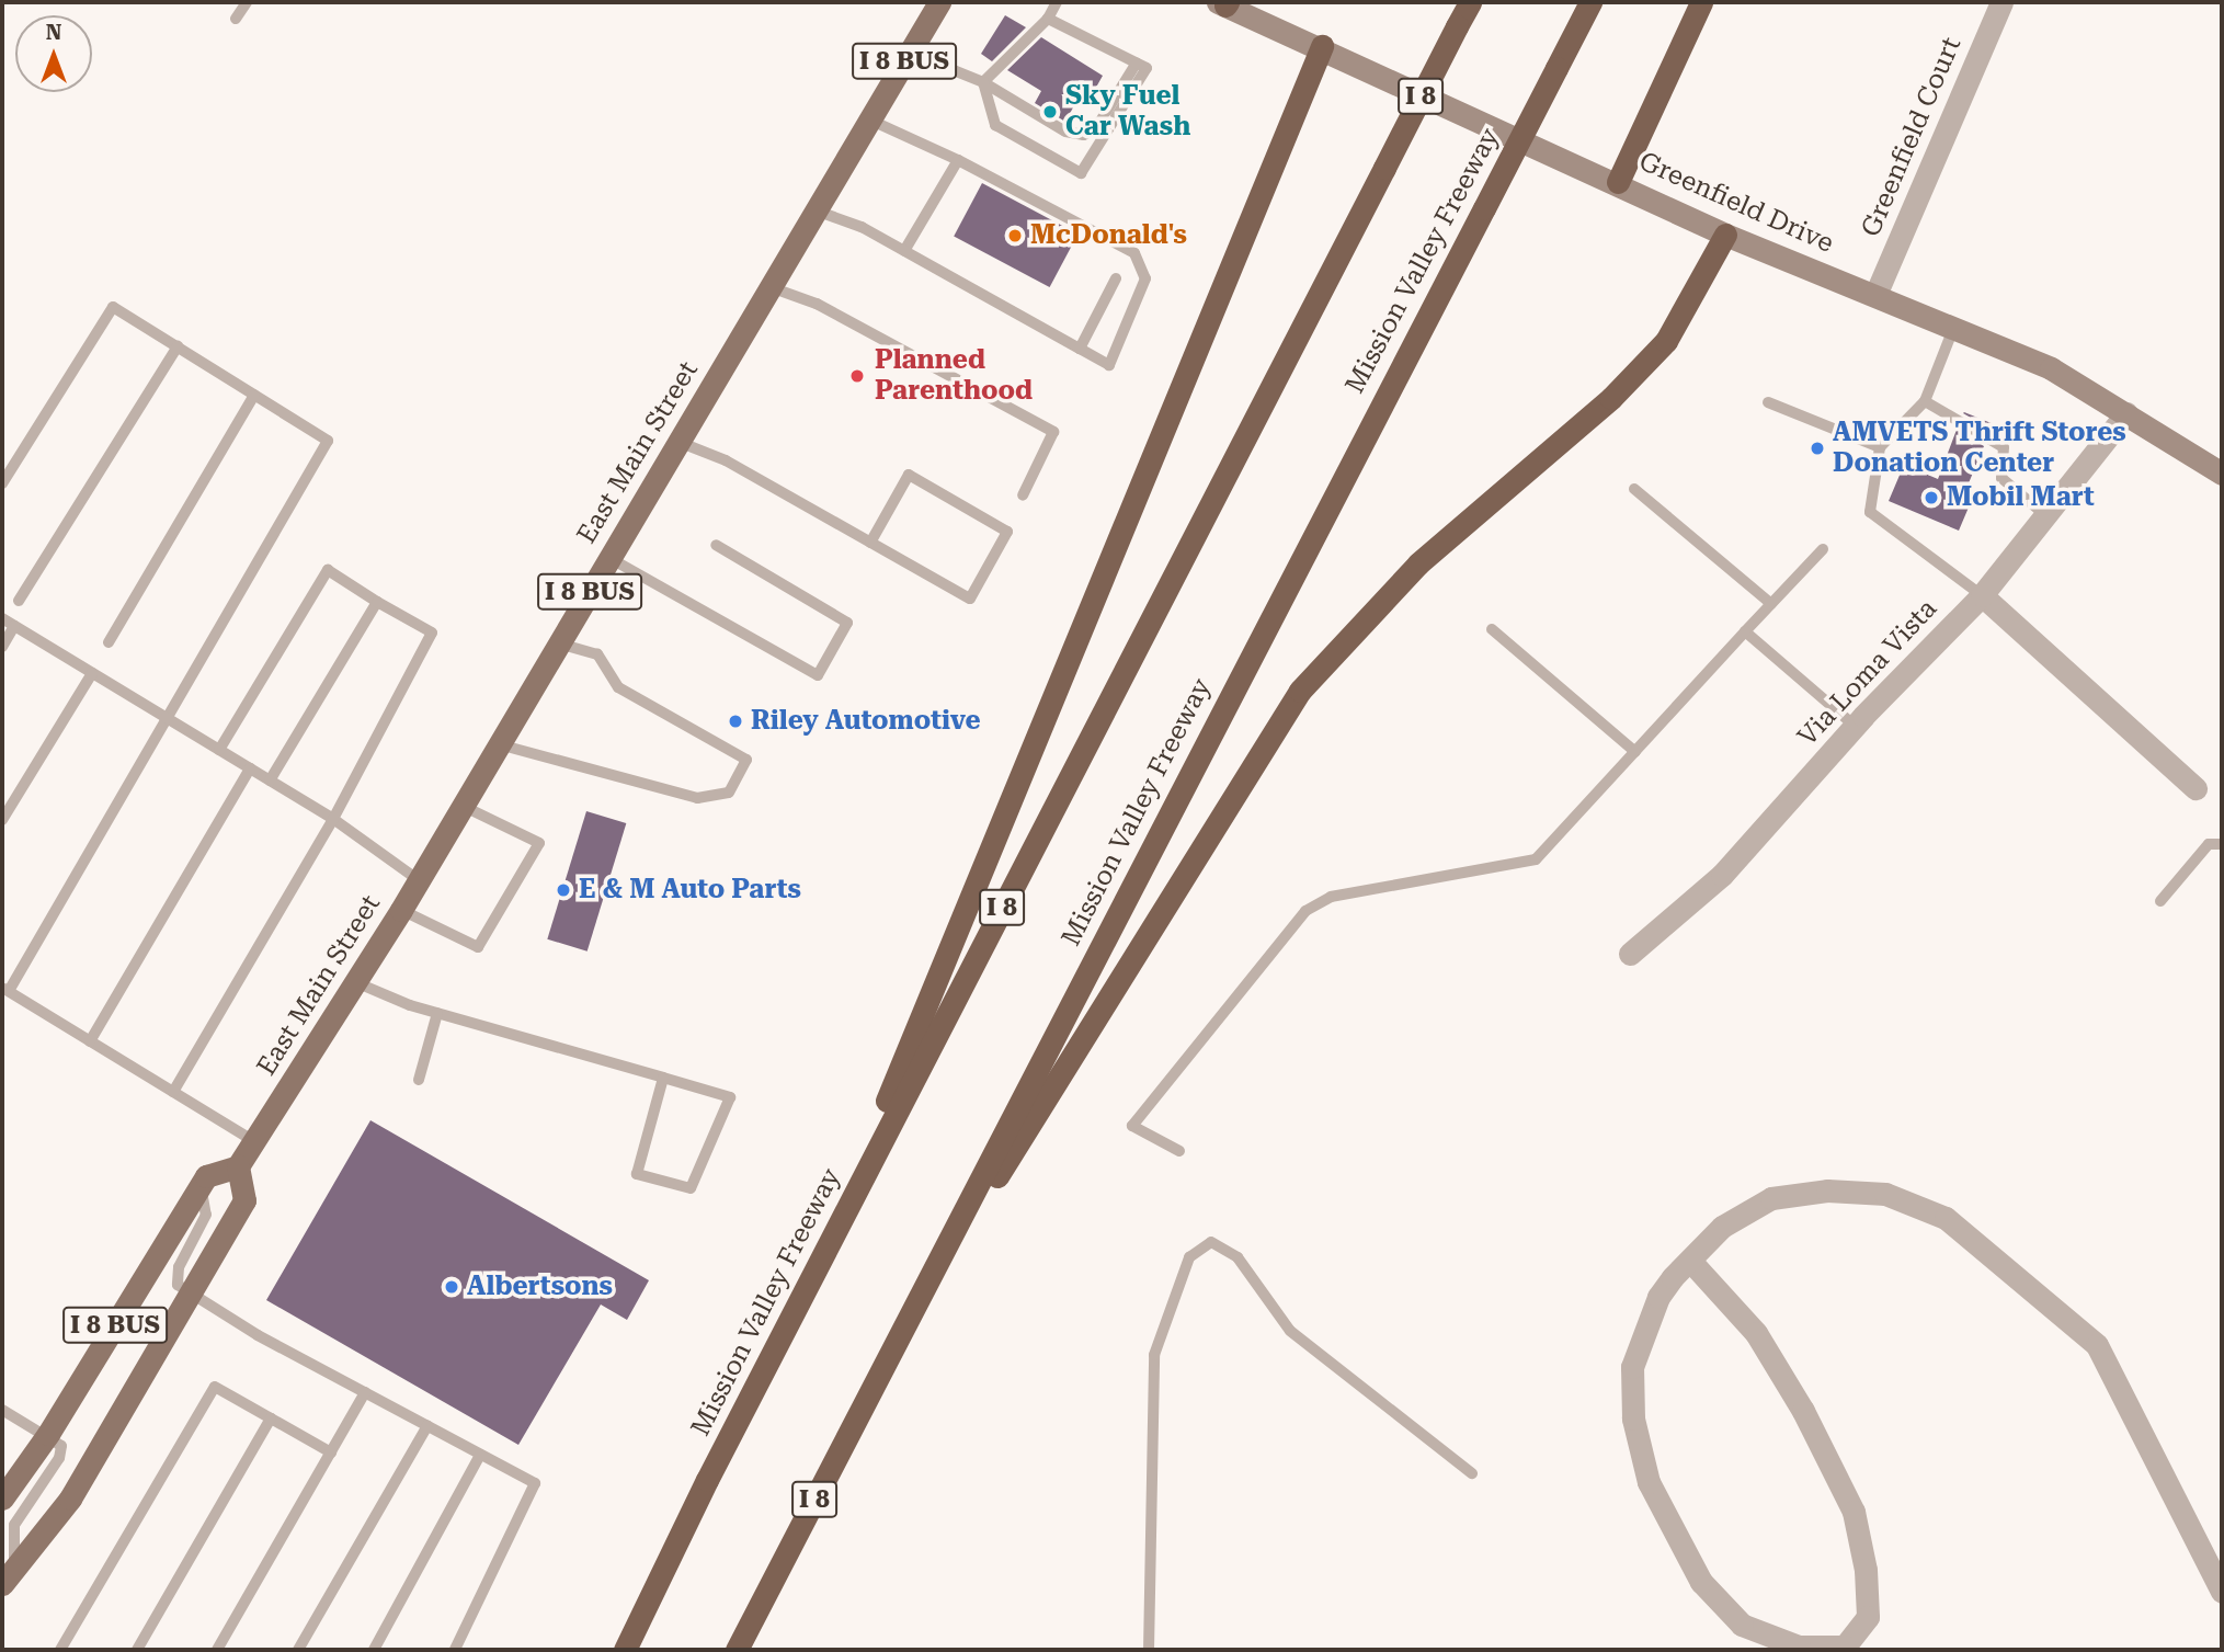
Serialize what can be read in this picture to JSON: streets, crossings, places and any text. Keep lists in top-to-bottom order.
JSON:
{
  "streets": {
    "highway": ["I 8", "Mission Valley Freeway"],
    "main road": ["I 8 BUS", "Greenfield Drive", "East Main Street"],
    "street": ["Greenfield Court", "Via Loma Vista"]
  },
  "crossings": [
    ["I 8 BUS", "East Main Street"],
    ["Greenfield Court", "Greenfield Drive"],
    ["Greenfield Drive", "Via Loma Vista"]
  ],
  "places": [
    "Sky Fuel Car Wash",
    "McDonald's",
    "Planned Parenthood",
    "AMVETS Thrift Stores Donation Center",
    "Mobil Mart",
    "Riley Automotive",
    "E & M Auto Parts",
    "Albertsons"
  ],
  "north": "top"
}
